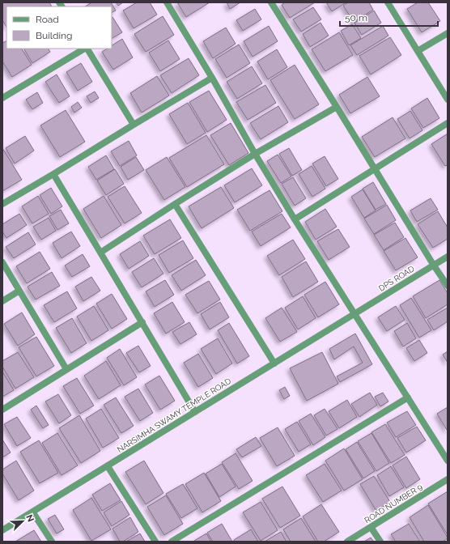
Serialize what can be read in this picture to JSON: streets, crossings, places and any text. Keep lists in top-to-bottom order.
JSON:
{
  "streets": {
    "street": ["DPS ROAD", "NARSIMHA SWAMY TEMPLE ROAD", "ROAD NUMBER 9"]
  },
  "crossings": [
    ["DPS ROAD", "NARSIMHA SWAMY TEMPLE ROAD"]
  ],
  "legend": ["Road", "Building"],
  "scale_bar": "50 m",
  "north": "top right"
}
